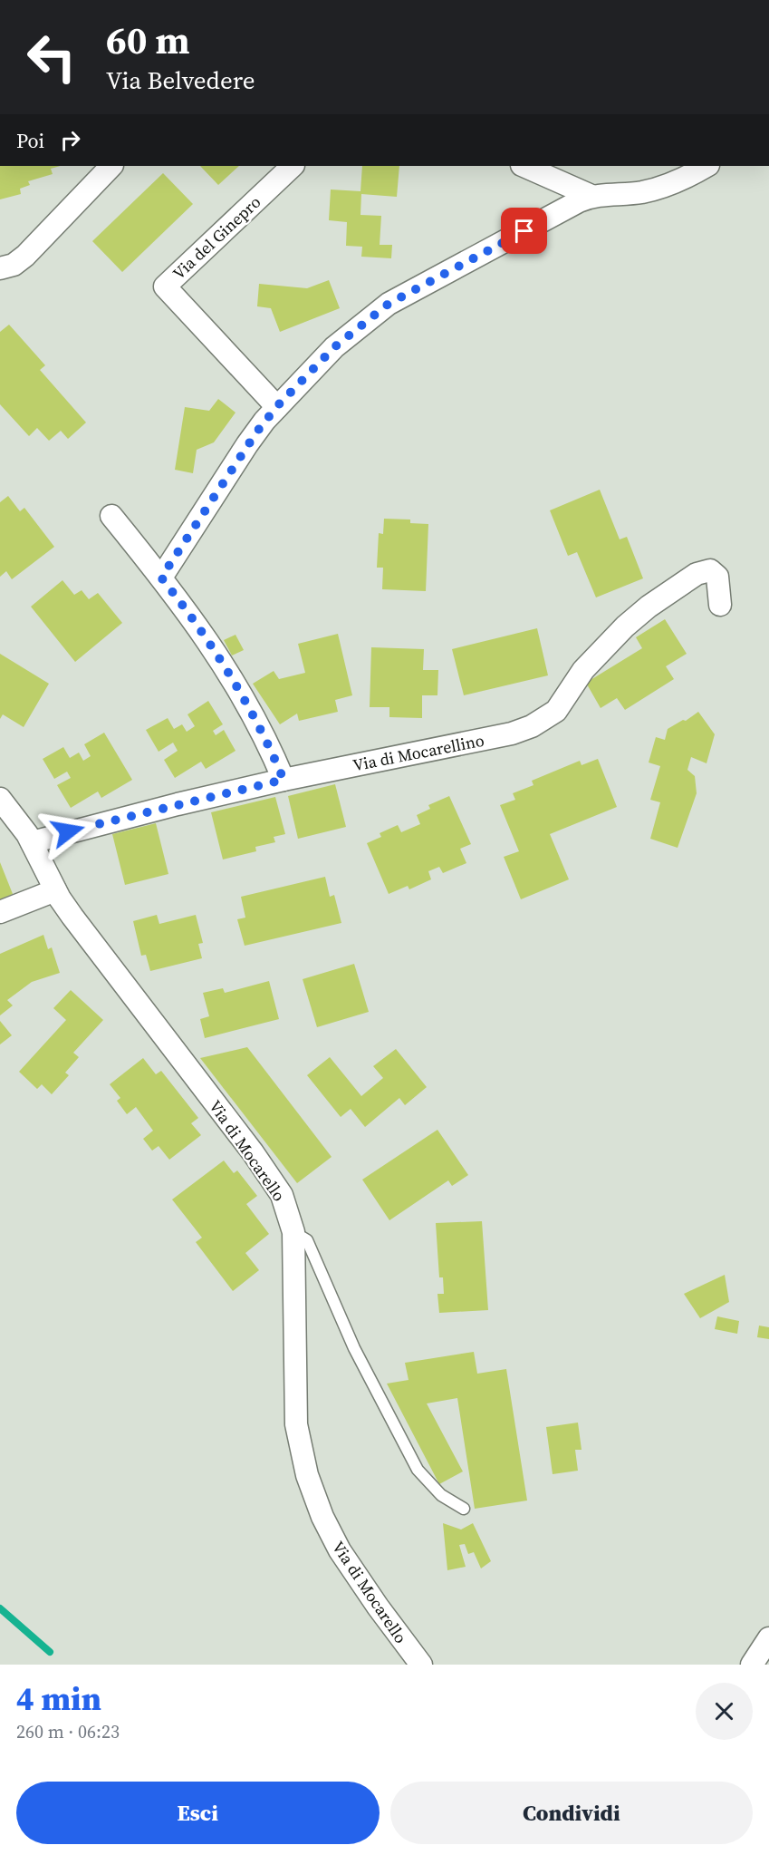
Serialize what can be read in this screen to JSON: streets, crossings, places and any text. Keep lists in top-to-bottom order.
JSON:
{
  "streets": {
    "street": ["Via del Ginepro", "Via di Mocarellino", "Via di Mocarello"]
  },
  "crossings": [
    ["Via di Mocarellino", "Via di Mocarello"]
  ],
  "page": {
    "turn": ["60 m", "Via Belvedere"],
    "then": "Poi",
    "heading": ["4 min", "260 m · 06:23"],
    "buttons": ["Esci", "Condividi"]
  }
}
